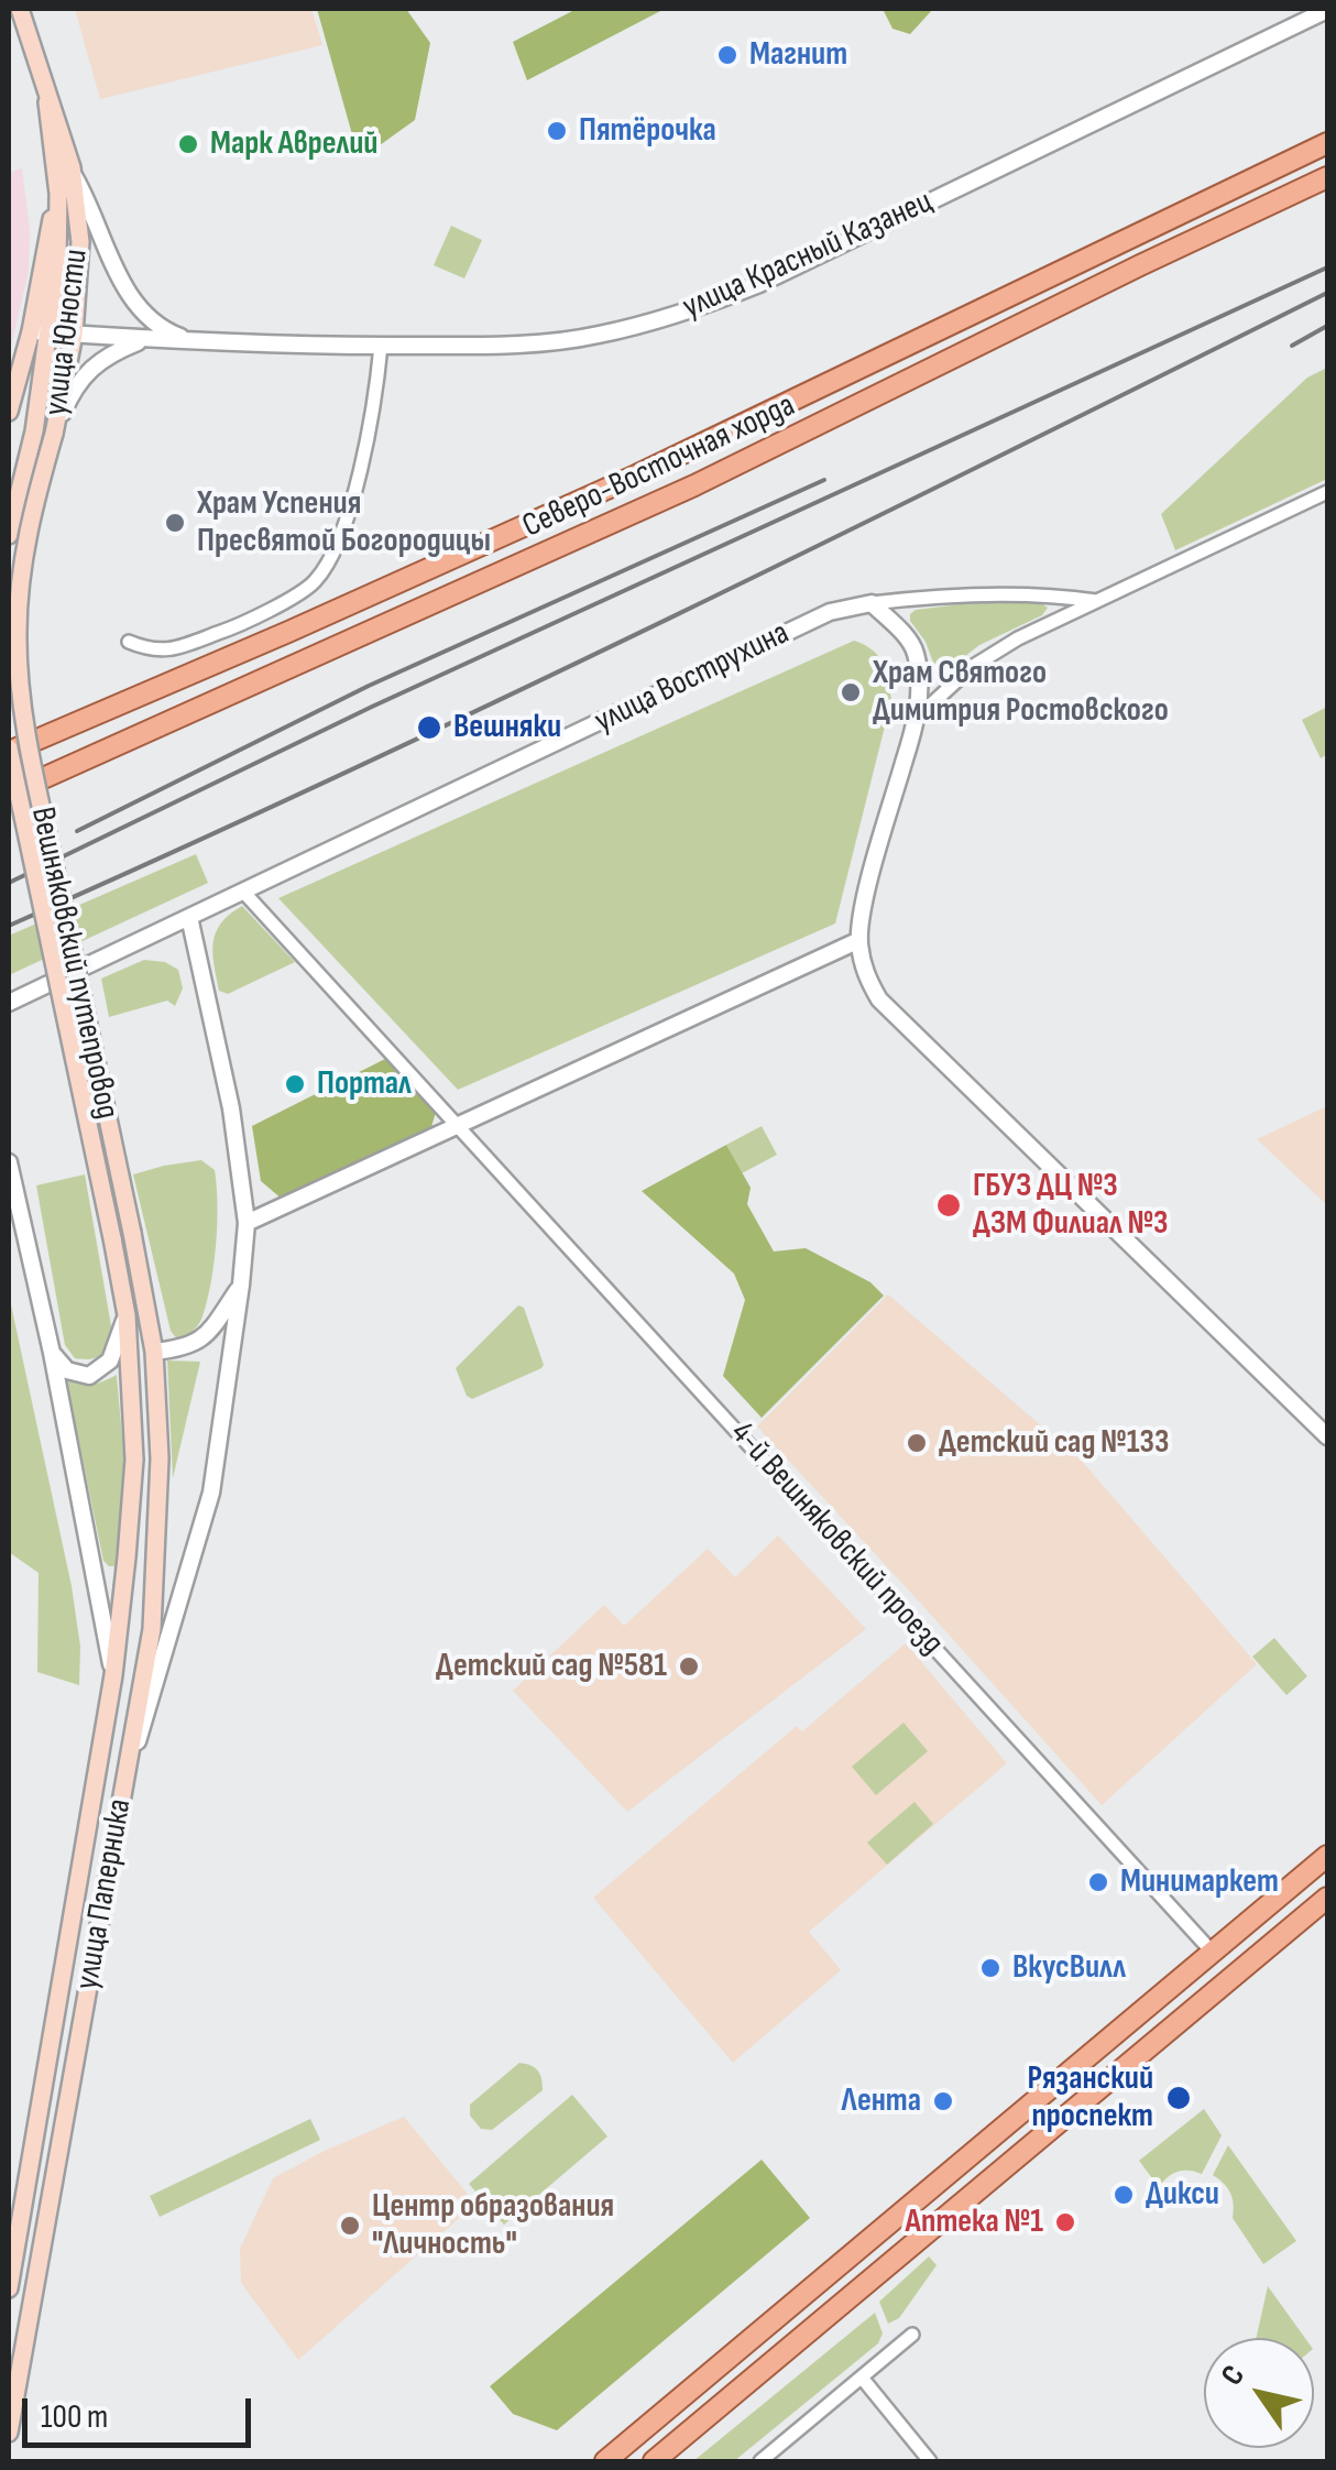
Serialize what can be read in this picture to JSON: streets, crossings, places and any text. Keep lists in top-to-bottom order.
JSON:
{
  "streets": {
    "main road": [
      "улица Юности",
      "Северо-Восточная хорда",
      "Вешняковский путепровод",
      "улица Паперника"
    ],
    "street": ["улица Красный Казанец", "улица Вострухина", "4-й Вешняковский проезд"]
  },
  "crossings": [
    ["улица Красный Казанец", "улица Юности"],
    ["улица Юности", "Вешняковский путепровод"],
    ["Северо-Восточная хорда", "Вешняковский путепровод"],
    ["улица Вострухина", "4-й Вешняковский проезд"],
    ["Вешняковский путепровод", "улица Паперника"]
  ],
  "places": [
    "Магнит",
    "Пятёрочка",
    "Марк Аврелий",
    "Храм Успения Пресвятой Богородицы",
    "Храм Святого Димитрия Ростовского",
    "Вешняки",
    "Портал",
    "ГБУЗ ДЦ №3 ДЗМ Филиал №3",
    "Детский сад №133",
    "Детский сад №581",
    "Минимаркет",
    "ВкусВилл",
    "Рязанский проспект",
    "Лента",
    "Дикси",
    "Аптека №1",
    "Центр образования \"Личность\""
  ],
  "scale_bar": "100 m",
  "north": "top left"
}
